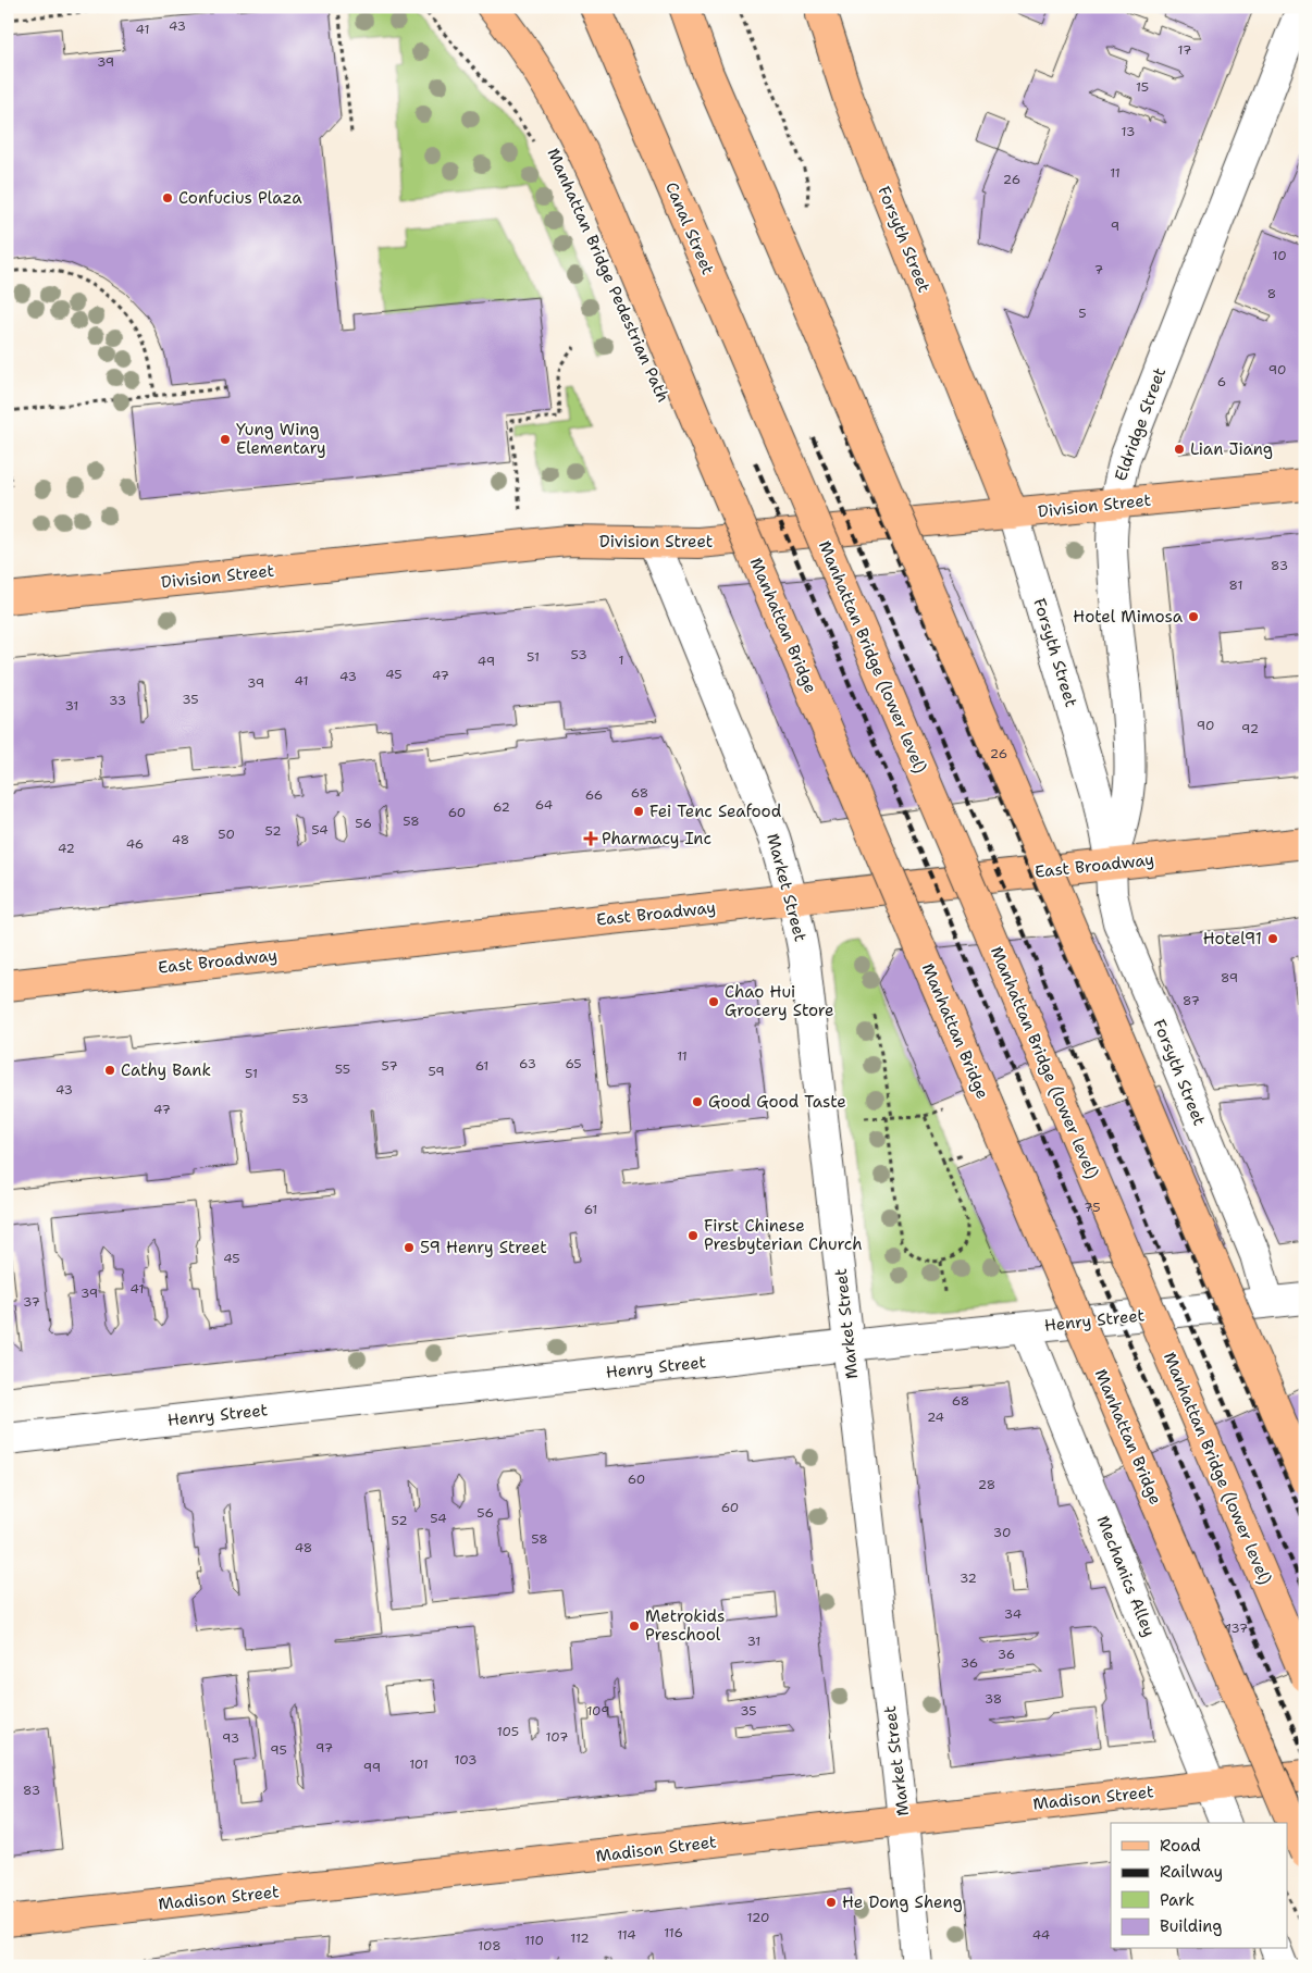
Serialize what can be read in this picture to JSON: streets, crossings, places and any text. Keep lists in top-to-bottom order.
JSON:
{
  "streets": {
    "main road": [
      "Canal Street",
      "Forsyth Street",
      "Division Street",
      "Manhattan Bridge",
      "Manhattan Bridge (lower level)",
      "East Broadway",
      "Madison Street"
    ],
    "street": [
      "Eldridge Street",
      "Market Street",
      "Henry Street",
      "Mechanics Alley"
    ],
    "path": ["Manhattan Bridge Pedestrian Path"]
  },
  "crossings": [
    ["Canal Street", "Manhattan Bridge (lower level)"],
    ["Forsyth Street", "Eldridge Street"],
    ["Forsyth Street", "Division Street"],
    ["Forsyth Street", "East Broadway"],
    ["Forsyth Street", "Henry Street"],
    ["Eldridge Street", "Division Street"],
    ["Eldridge Street", "East Broadway"],
    ["Division Street", "Market Street"],
    ["East Broadway", "Market Street"],
    ["Market Street", "Henry Street"],
    ["Market Street", "Madison Street"],
    ["Henry Street", "Mechanics Alley"],
    ["Mechanics Alley", "Madison Street"]
  ],
  "places": {
    "other": [
      "Confucius Plaza",
      "Yung Wing Elementary",
      "Lian Jiang",
      "Hotel Mimosa",
      "Fei Tenc Seafood",
      "Hotel91",
      "Chao Hui Grocery Store",
      "Cathy Bank",
      "Good Good Taste",
      "First Chinese Presbyterian Church",
      "59 Henry Street",
      "Metrokids Preschool",
      "He Dong Sheng"
    ],
    "health": ["Pharmacy Inc"]
  },
  "house_numbers": [
    "43",
    "41",
    "17",
    "39",
    "15",
    "13",
    "11",
    "26",
    "9",
    "10",
    "7",
    "8",
    "5",
    "90",
    "6",
    "83",
    "81",
    "53",
    "51",
    "1",
    "49",
    "45",
    "47",
    "43",
    "41",
    "39",
    "35",
    "33",
    "31",
    "90",
    "92",
    "26",
    "68",
    "66",
    "64",
    "62",
    "60",
    "58",
    "56",
    "54",
    "52",
    "50",
    "48",
    "46",
    "42",
    "89",
    "87",
    "11",
    "63",
    "65",
    "57",
    "61",
    "55",
    "59",
    "51",
    "43",
    "53",
    "47",
    "75",
    "61",
    "45",
    "41",
    "39",
    "37",
    "68",
    "24",
    "60",
    "28",
    "60",
    "56",
    "54",
    "52",
    "30",
    "58",
    "48",
    "32",
    "34",
    "137",
    "31",
    "36",
    "36",
    "38",
    "109",
    "35",
    "105",
    "107",
    "93",
    "97",
    "95",
    "103",
    "101",
    "99",
    "83",
    "120",
    "116",
    "114",
    "44",
    "112",
    "110",
    "108"
  ],
  "legend": [
    "Road",
    "Railway",
    "Park",
    "Building"
  ]
}
